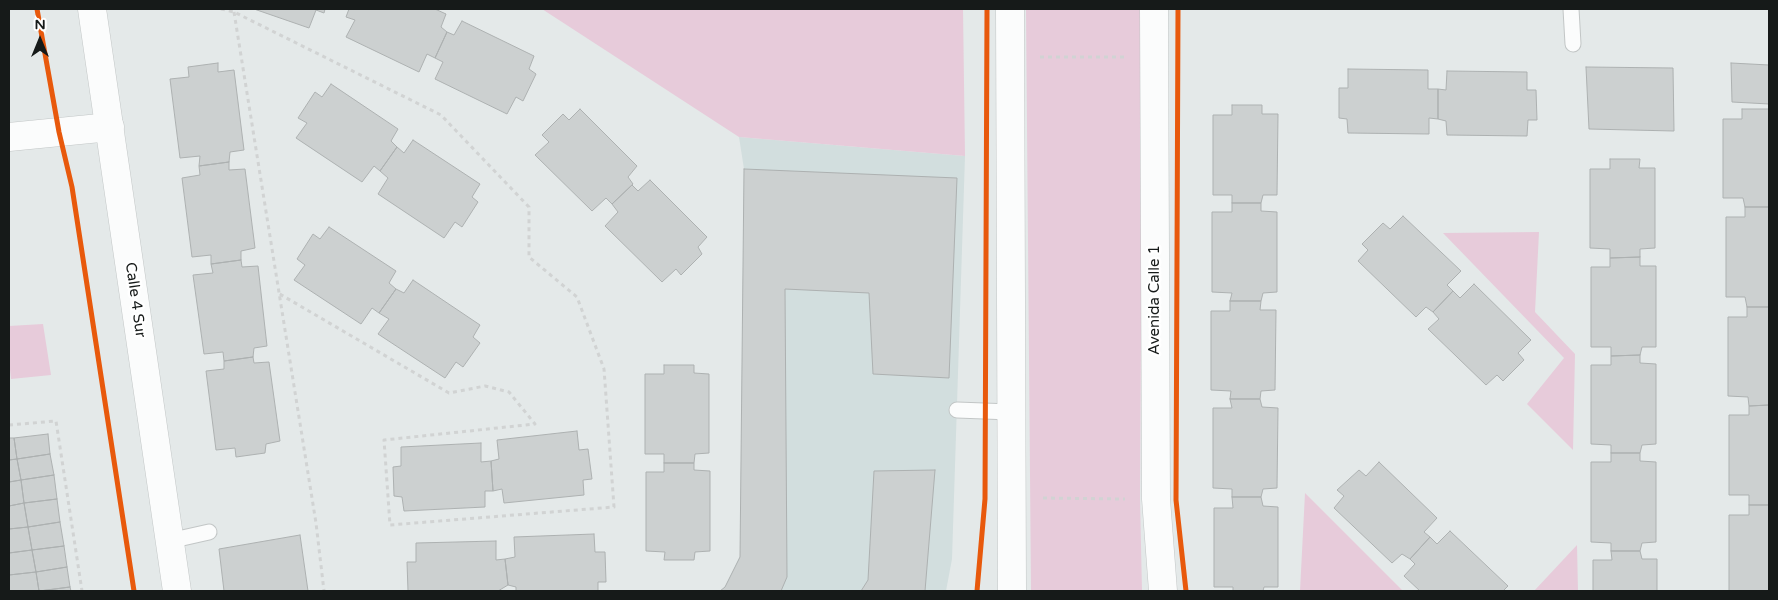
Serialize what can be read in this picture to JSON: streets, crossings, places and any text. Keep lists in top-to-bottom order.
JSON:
{
  "streets": {
    "main road": ["Calle 4 Sur", "Avenida Calle 1"]
  },
  "north": "top"
}
